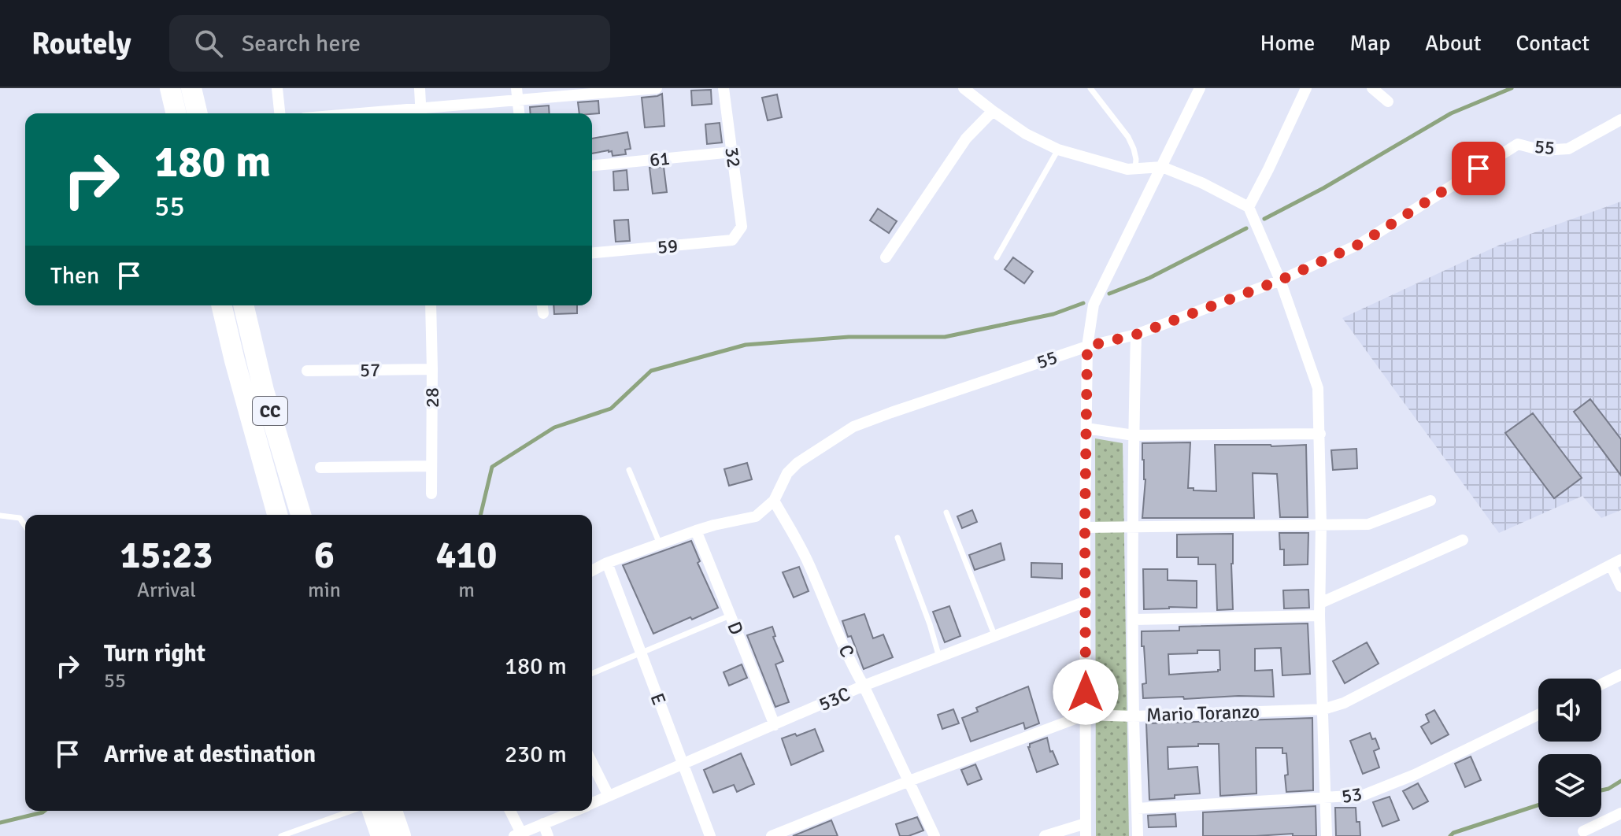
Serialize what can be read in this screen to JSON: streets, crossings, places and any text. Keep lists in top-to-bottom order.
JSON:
{
  "streets": {
    "highway": ["CC"],
    "street": [
      "55",
      "32",
      "61",
      "59",
      "57",
      "28",
      "D",
      "C",
      "E",
      "53C",
      "Mario Toranzo",
      "53"
    ]
  },
  "crossings": [
    ["55", "D"],
    ["55", "C"],
    ["55", "E"],
    ["32", "61"],
    ["32", "59"],
    ["57", "28"],
    ["D", "53C"],
    ["C", "53C"],
    ["C", "Mario Toranzo"],
    ["E", "53C"]
  ],
  "page": {
    "header": "Routely",
    "search": "Search here",
    "nav": [
      "Home",
      "Map",
      "About",
      "Contact"
    ],
    "turn": ["180 m", "55"],
    "then": "Then",
    "eta": [
      "15:23",
      "Arrival",
      "6",
      "min",
      "410",
      "m"
    ],
    "list": [
      {
        "name": "Turn right",
        "note": "55",
        "value": "180 m"
      },
      {
        "name": "Arrive at destination",
        "value": "230 m"
      }
    ]
  }
}
